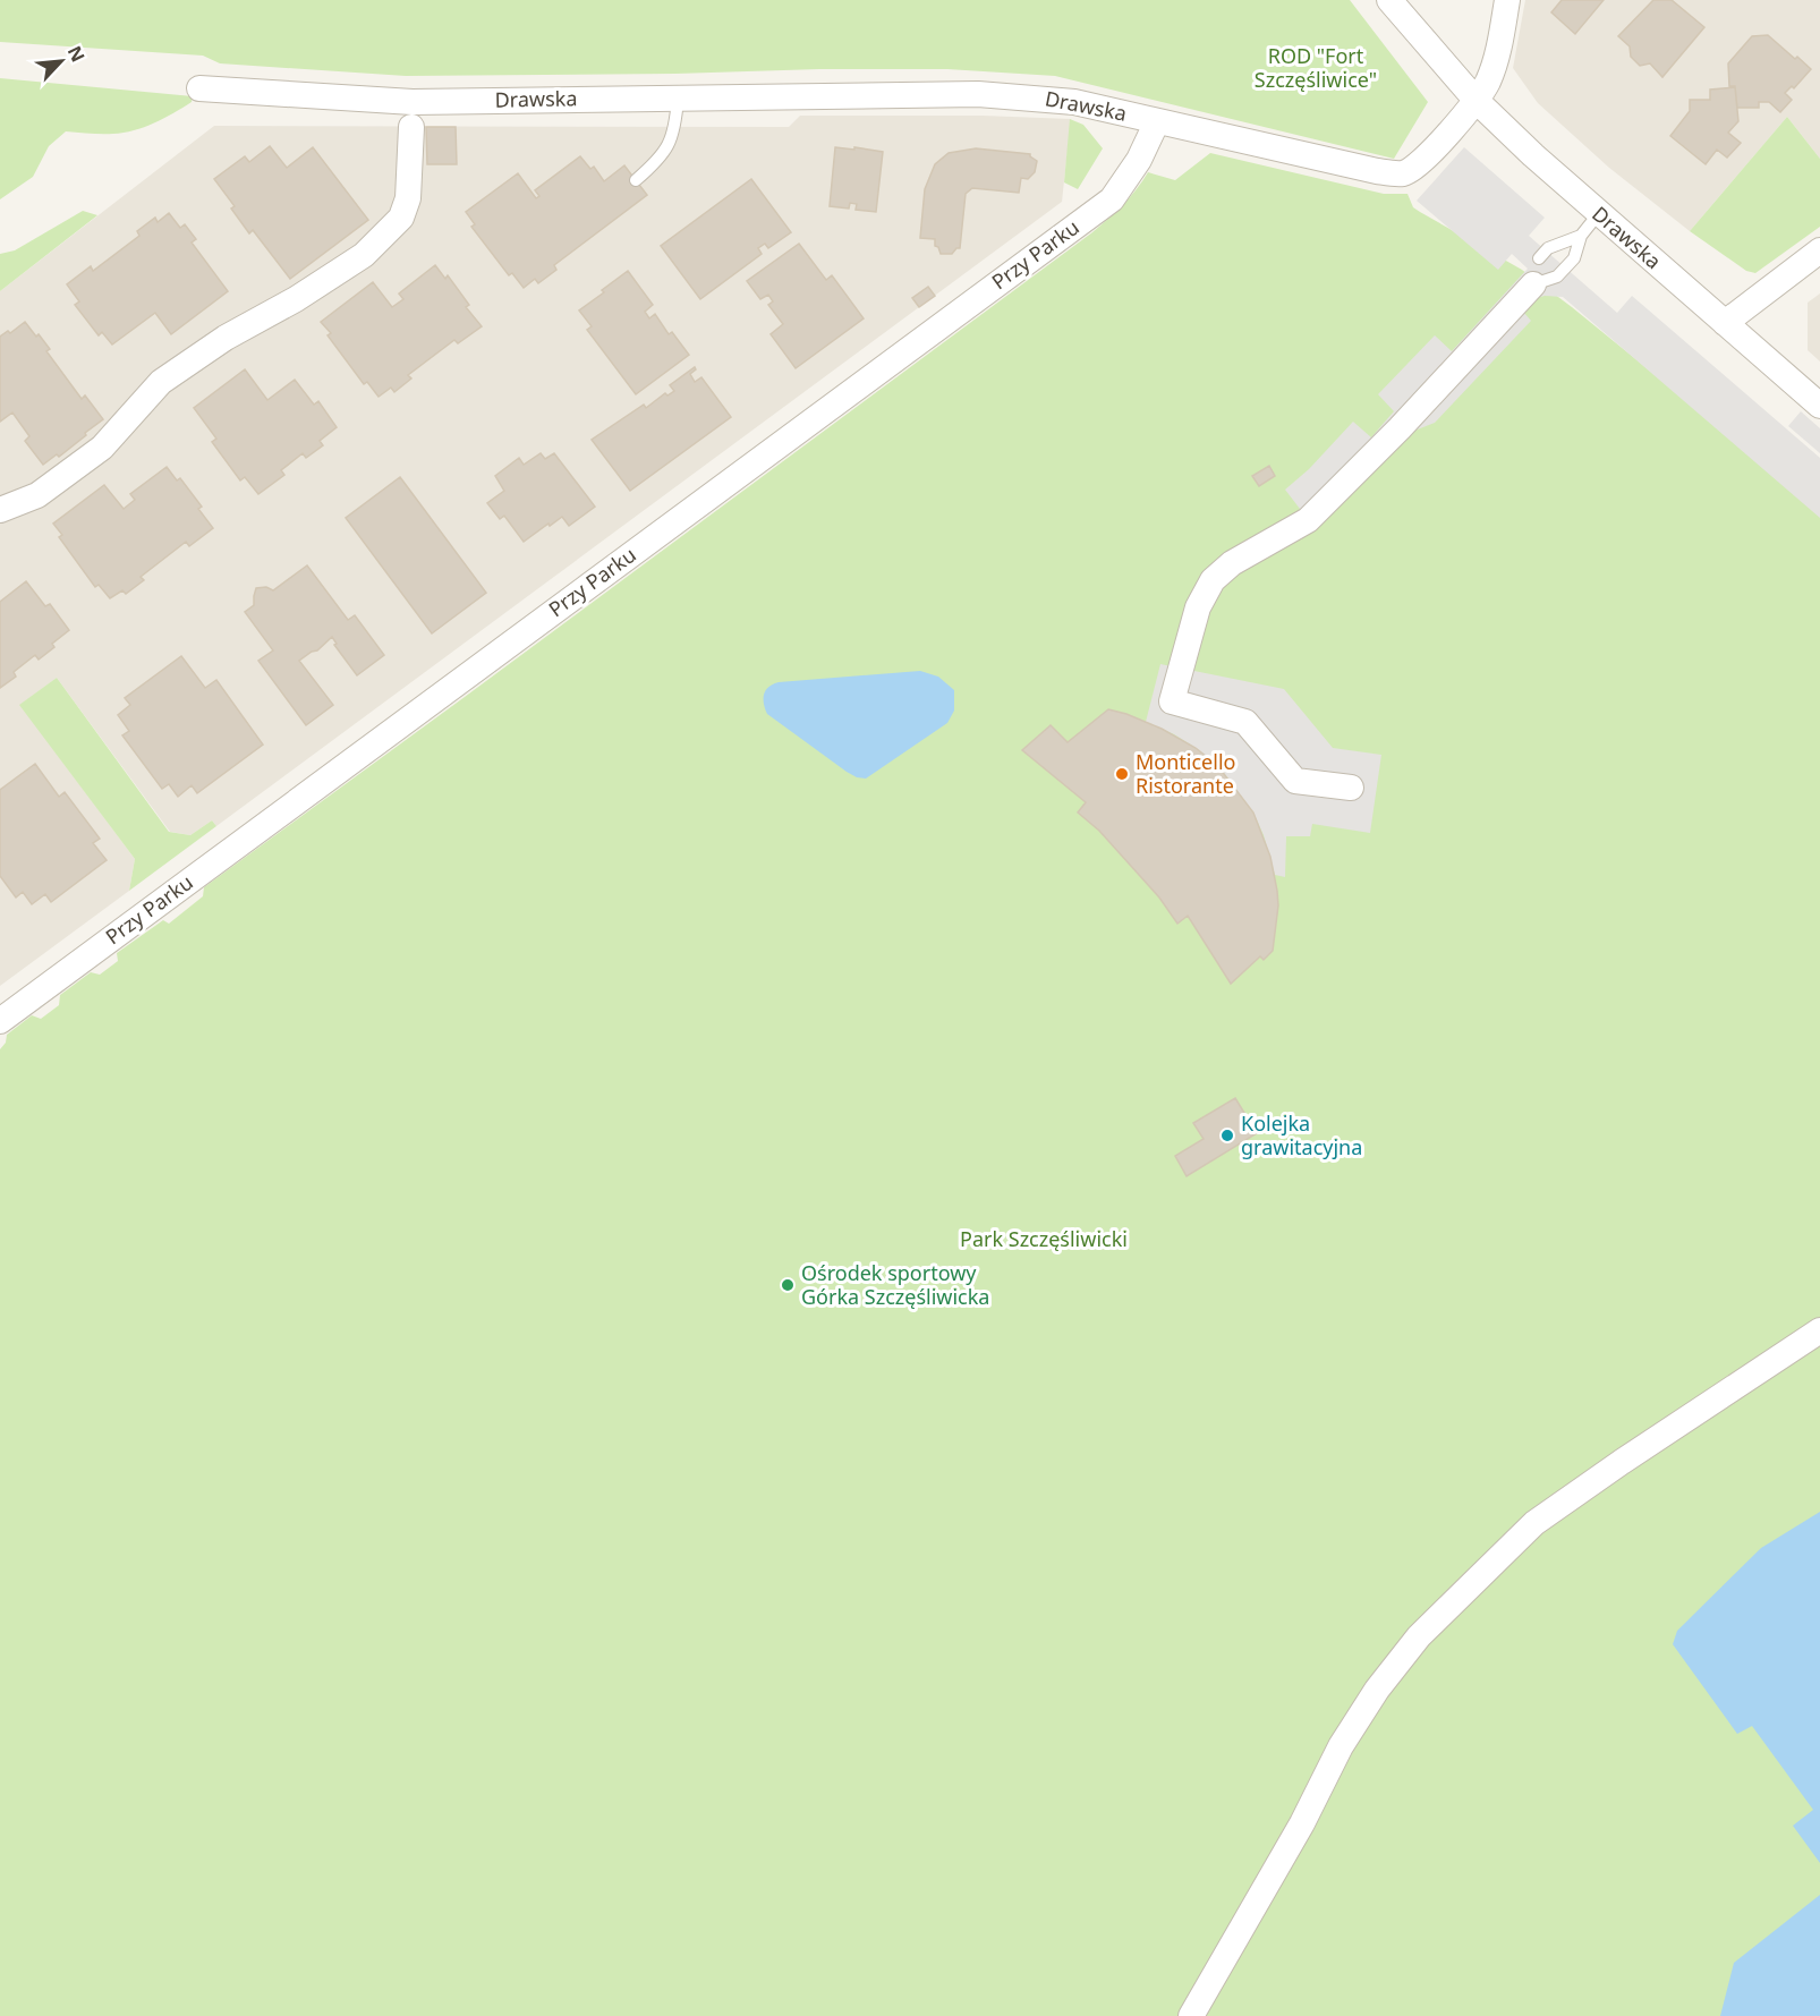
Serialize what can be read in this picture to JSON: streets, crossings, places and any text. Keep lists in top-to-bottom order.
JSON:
{
  "streets": {
    "street": ["Drawska", "Przy Parku"]
  },
  "crossings": [
    ["Drawska", "Przy Parku"]
  ],
  "parks": ["ROD \"Fort Szczęśliwice\"", "Park Szczęśliwicki"],
  "places": ["Monticello Ristorante", "Kolejka grawitacyjna", "Ośrodek sportowy Górka Szczęśliwicka"],
  "north": "top right"
}
